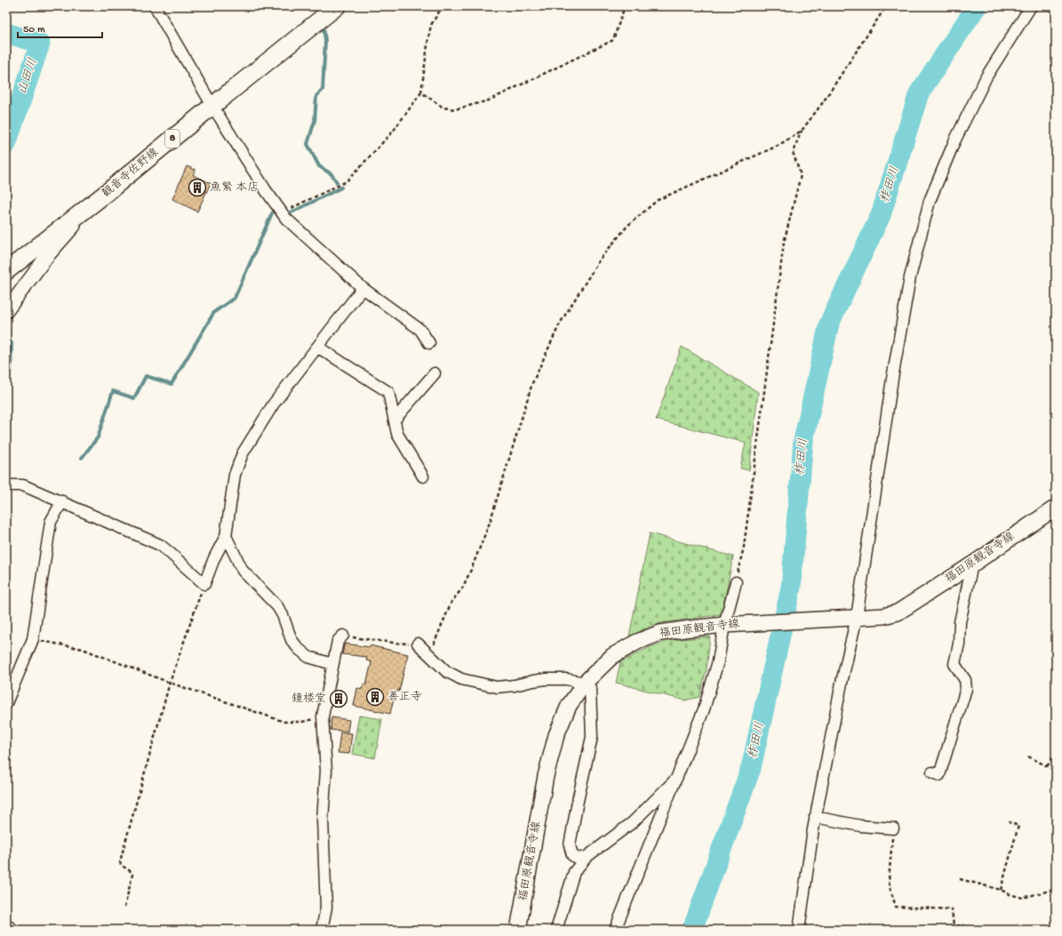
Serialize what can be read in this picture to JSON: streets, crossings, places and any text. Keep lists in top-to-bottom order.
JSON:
{
  "streets": {
    "main road": ["8", "観音寺佐野線", "福田原観音寺線"]
  },
  "water": ["山田川", "柞田川"],
  "places": {
    "building": ["魚繁 本店", "善正寺", "鐘楼堂"]
  },
  "scale_bar": "50 m"
}
